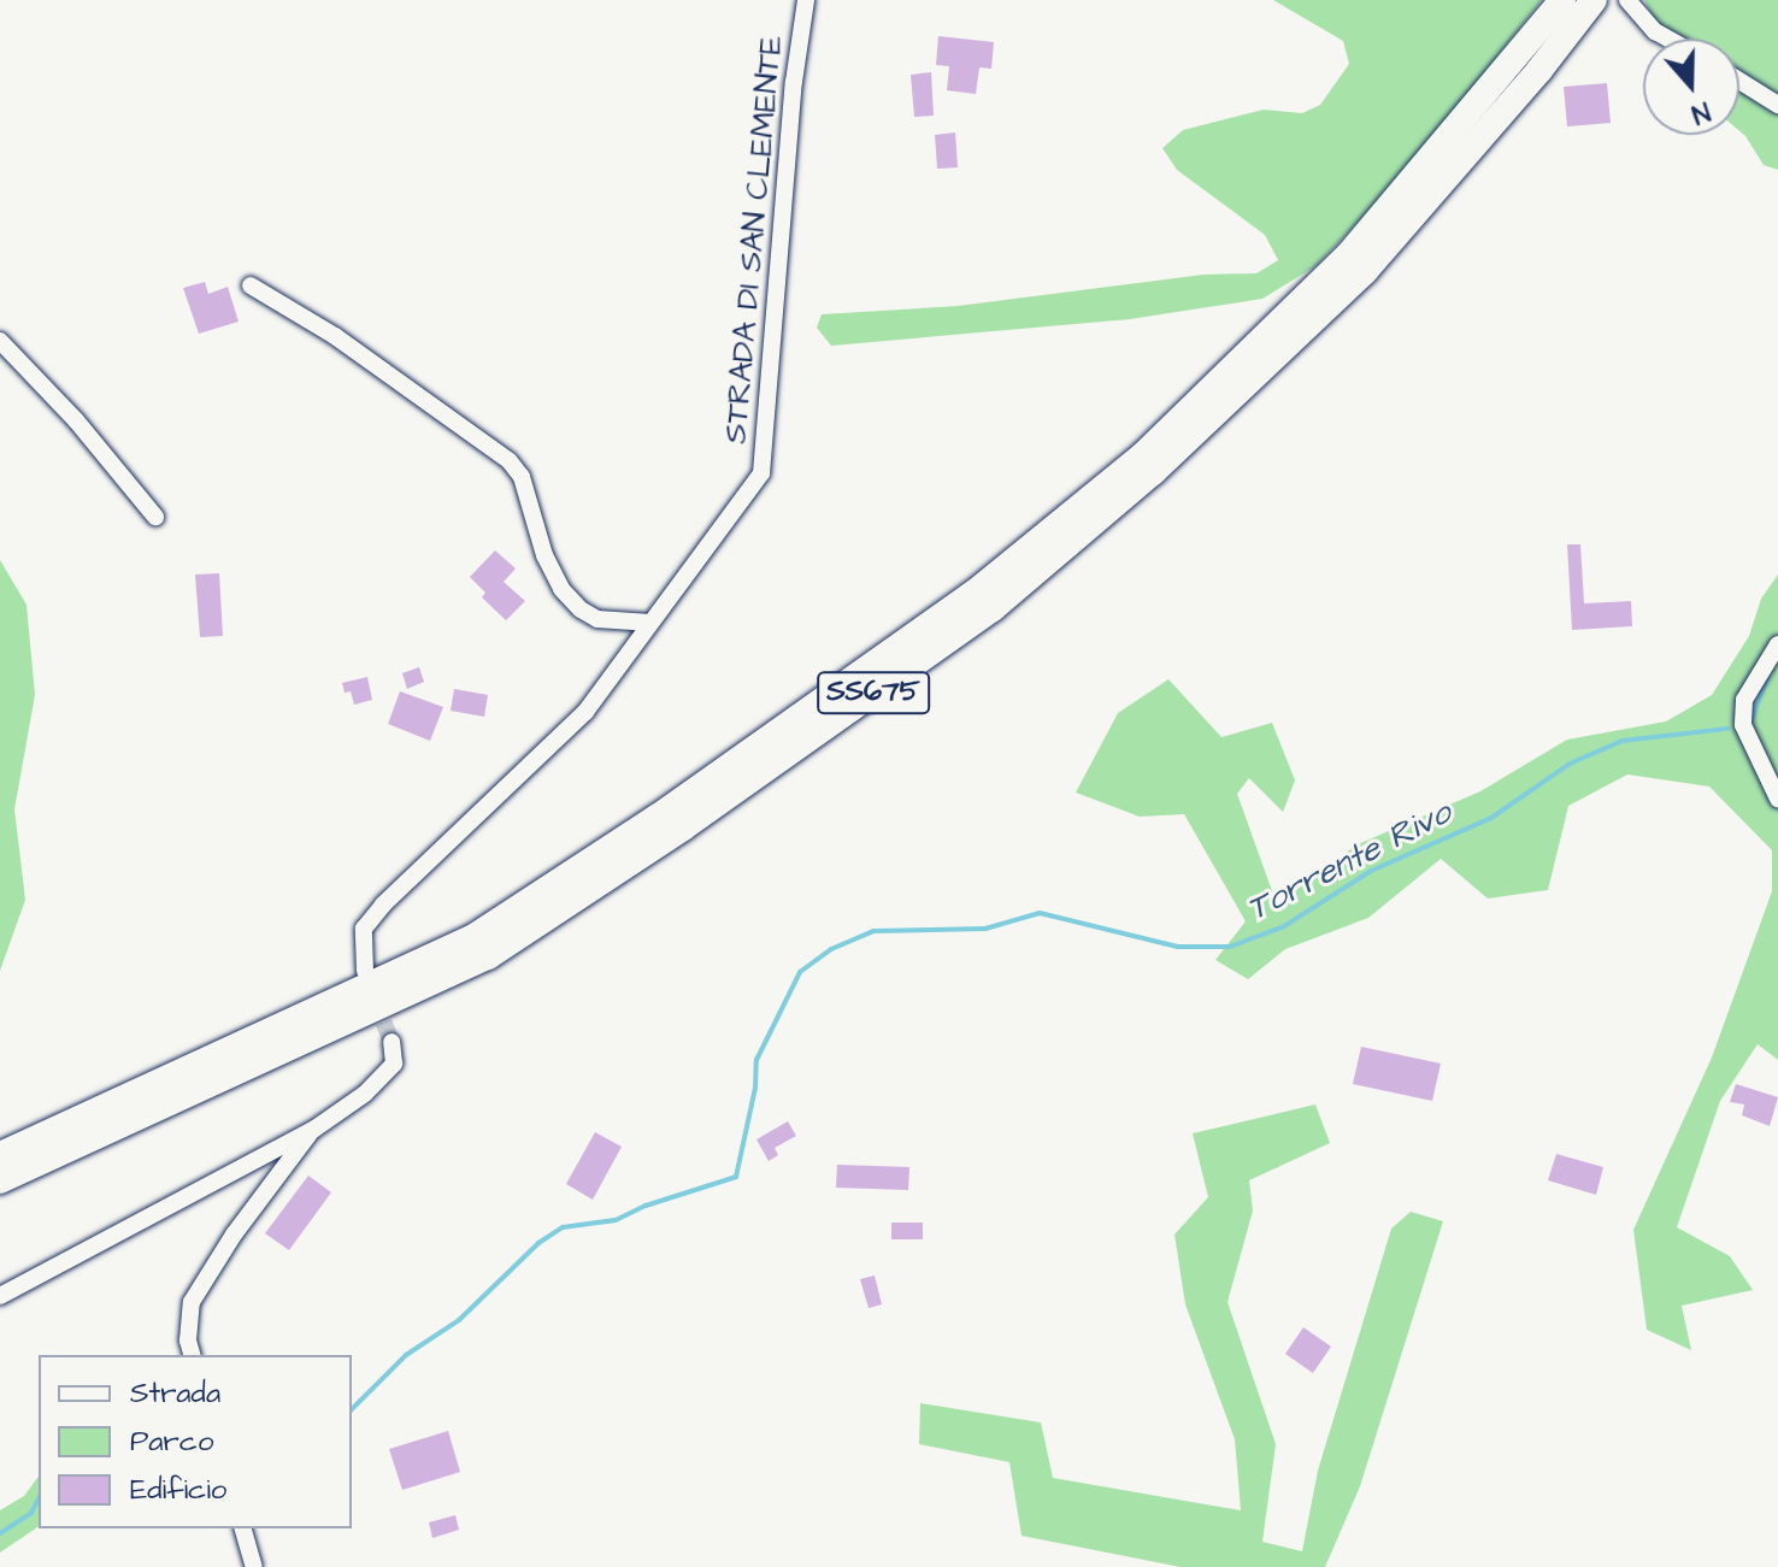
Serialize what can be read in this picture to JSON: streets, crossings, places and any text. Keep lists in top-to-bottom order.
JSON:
{
  "streets": {
    "highway": ["SS675"],
    "street": ["STRADA DI SAN CLEMENTE"]
  },
  "water": ["Torrente Rivo"],
  "legend": ["Strada", "Parco", "Edificio"],
  "north": "bottom"
}
